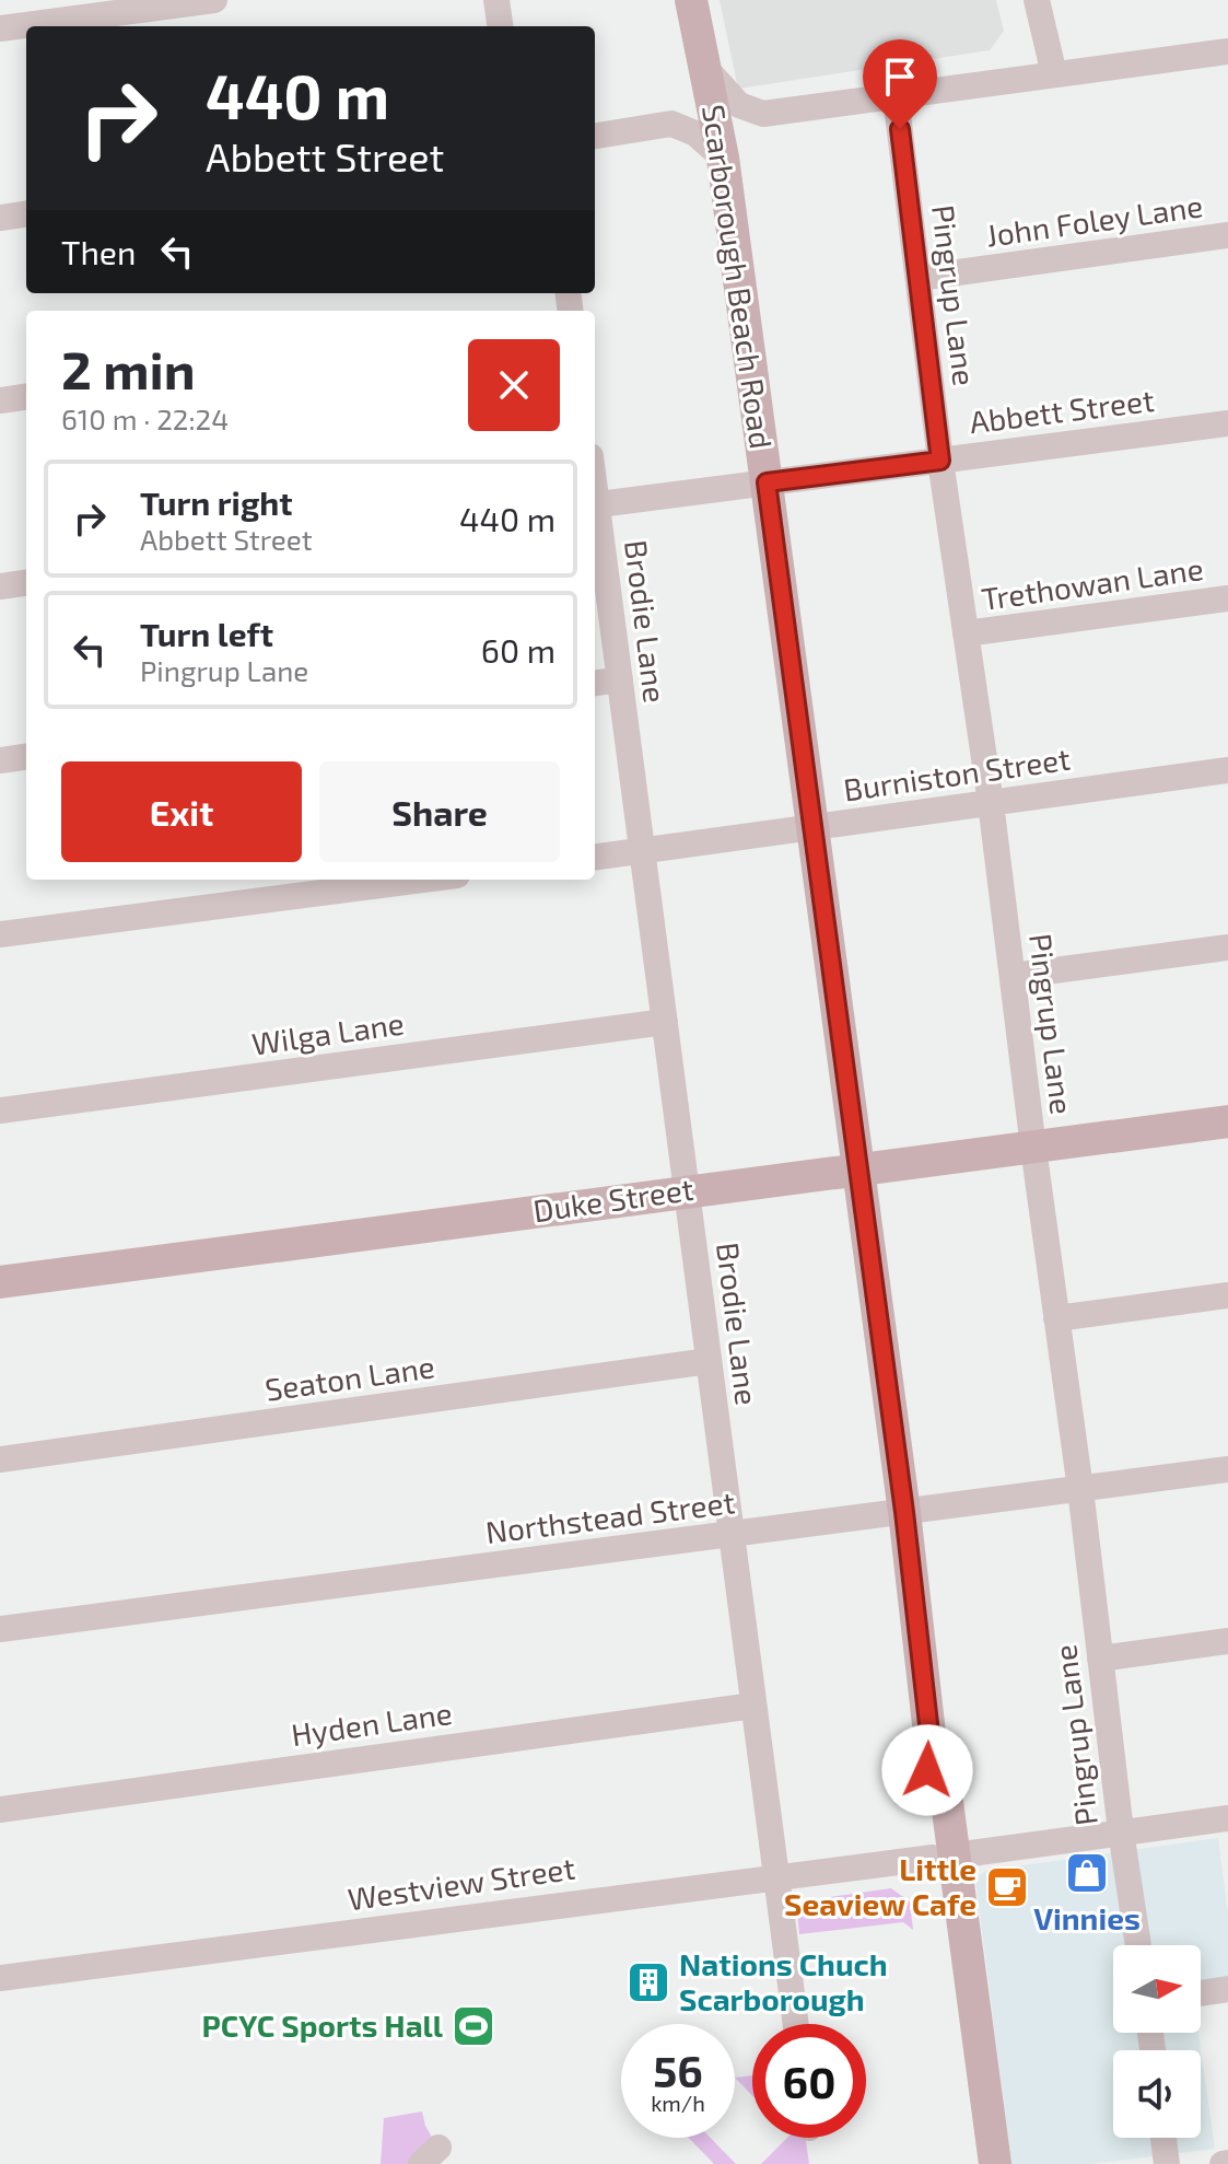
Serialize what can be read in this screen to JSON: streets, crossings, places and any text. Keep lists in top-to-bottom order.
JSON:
{
  "streets": {
    "main road": ["Scarborough Beach Road", "Duke Street"],
    "street": [
      "John Foley Lane",
      "Pingrup Lane",
      "Abbett Street",
      "Trethowan Lane",
      "Brodie Lane",
      "Burniston Street",
      "Wilga Lane",
      "Seaton Lane",
      "Northstead Street",
      "Hyden Lane",
      "Westview Street"
    ]
  },
  "crossings": [
    ["John Foley Lane", "Pingrup Lane"],
    ["Scarborough Beach Road", "Abbett Street"],
    ["Scarborough Beach Road", "Burniston Street"],
    ["Scarborough Beach Road", "Duke Street"],
    ["Scarborough Beach Road", "Northstead Street"],
    ["Scarborough Beach Road", "Westview Street"],
    ["Pingrup Lane", "Abbett Street"],
    ["Pingrup Lane", "Trethowan Lane"],
    ["Pingrup Lane", "Burniston Street"],
    ["Pingrup Lane", "Duke Street"],
    ["Pingrup Lane", "Northstead Street"],
    ["Pingrup Lane", "Westview Street"],
    ["Brodie Lane", "Burniston Street"],
    ["Brodie Lane", "Wilga Lane"],
    ["Brodie Lane", "Duke Street"],
    ["Brodie Lane", "Seaton Lane"],
    ["Brodie Lane", "Northstead Street"],
    ["Brodie Lane", "Hyden Lane"],
    ["Brodie Lane", "Westview Street"]
  ],
  "places": {
    "shop": ["Vinnies"],
    "cafe": ["Little Seaview Cafe"],
    "building": ["Nations Chuch Scarborough"],
    "sports": ["PCYC Sports Hall"]
  },
  "north": "right",
  "page": {
    "turn": ["440 m", "Abbett Street"],
    "then": "Then",
    "heading": ["2 min", "610 m · 22:24"],
    "list": [
      {
        "name": "Turn right",
        "note": "Abbett Street",
        "value": "440 m"
      },
      {
        "name": "Turn left",
        "note": "Pingrup Lane",
        "value": "60 m"
      }
    ],
    "buttons": ["Exit", "Share"],
    "speed": "56 km/h",
    "limit": "60"
  }
}
